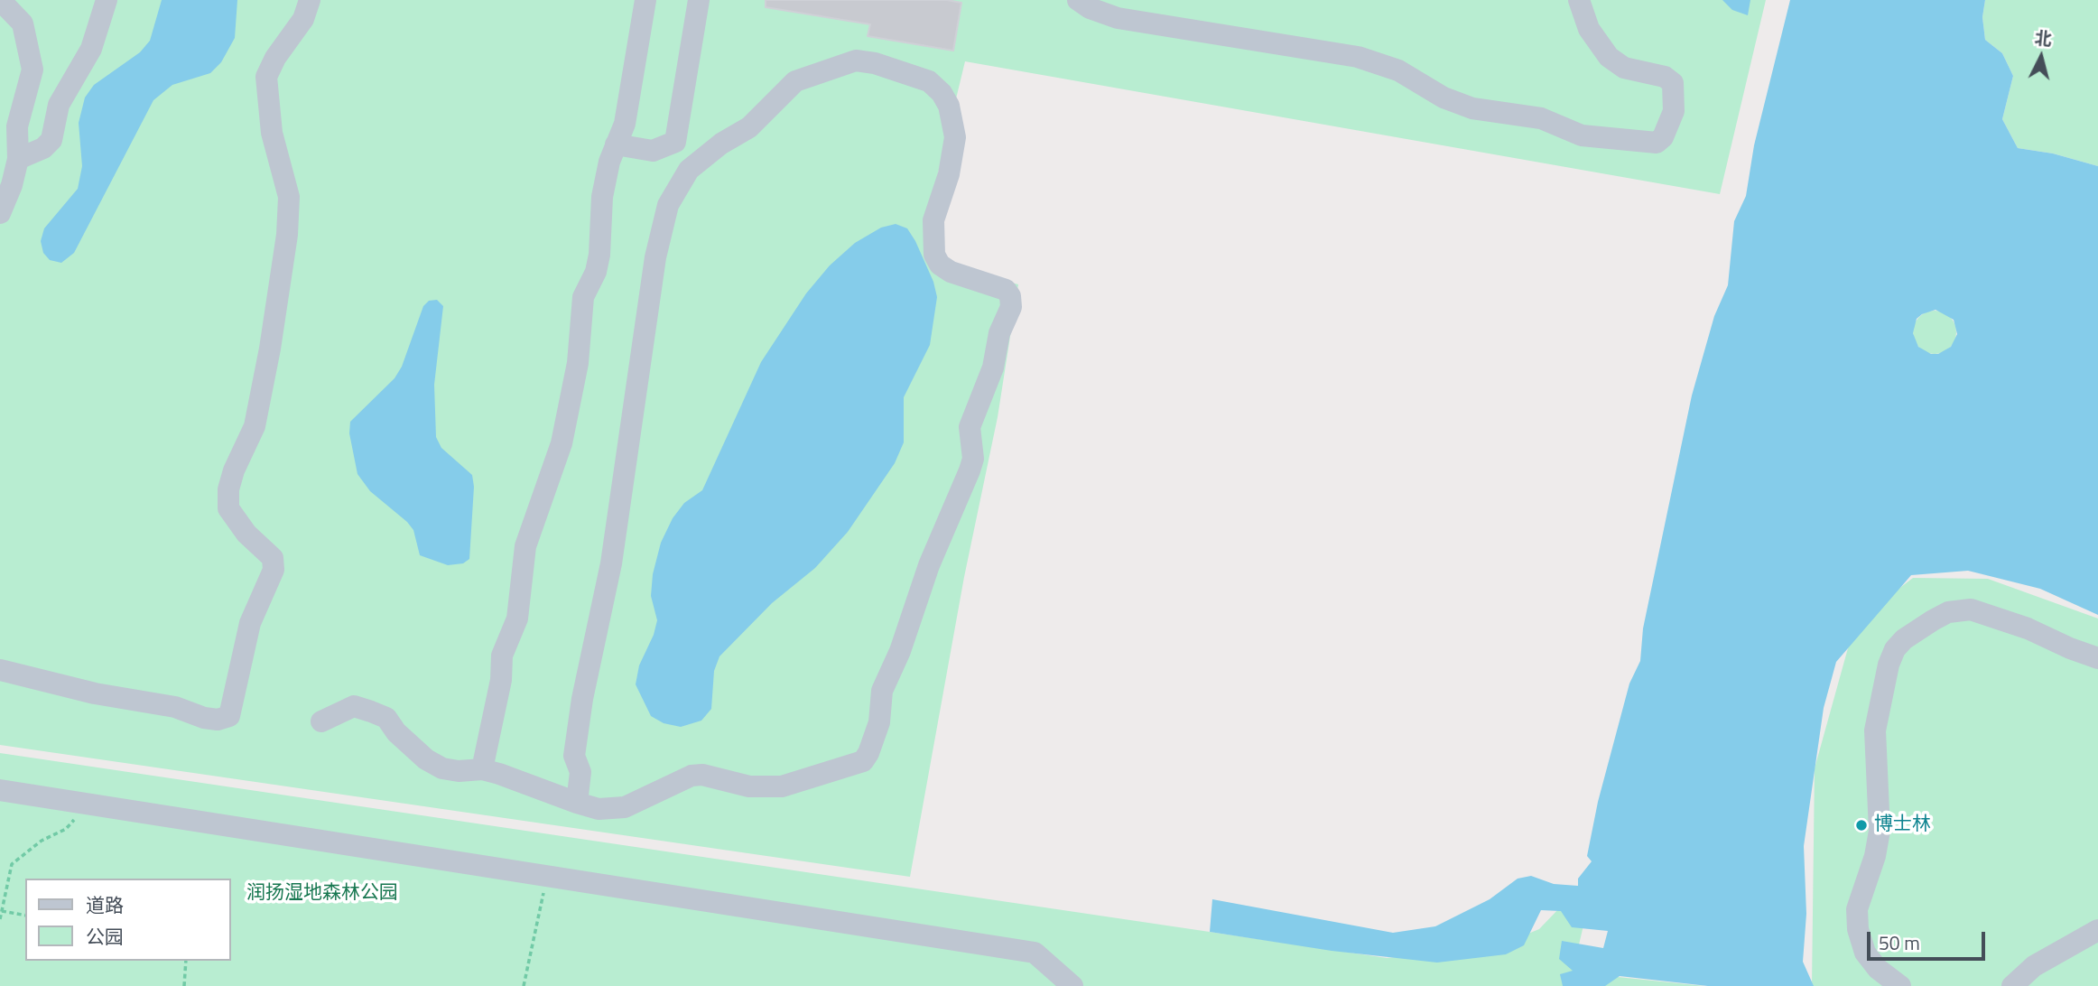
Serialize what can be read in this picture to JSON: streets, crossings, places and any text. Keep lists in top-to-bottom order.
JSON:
{
  "parks": ["润扬湿地森林公园"],
  "places": ["博士林"],
  "legend": ["道路", "公园"],
  "scale_bar": "50 m",
  "north": "top"
}
